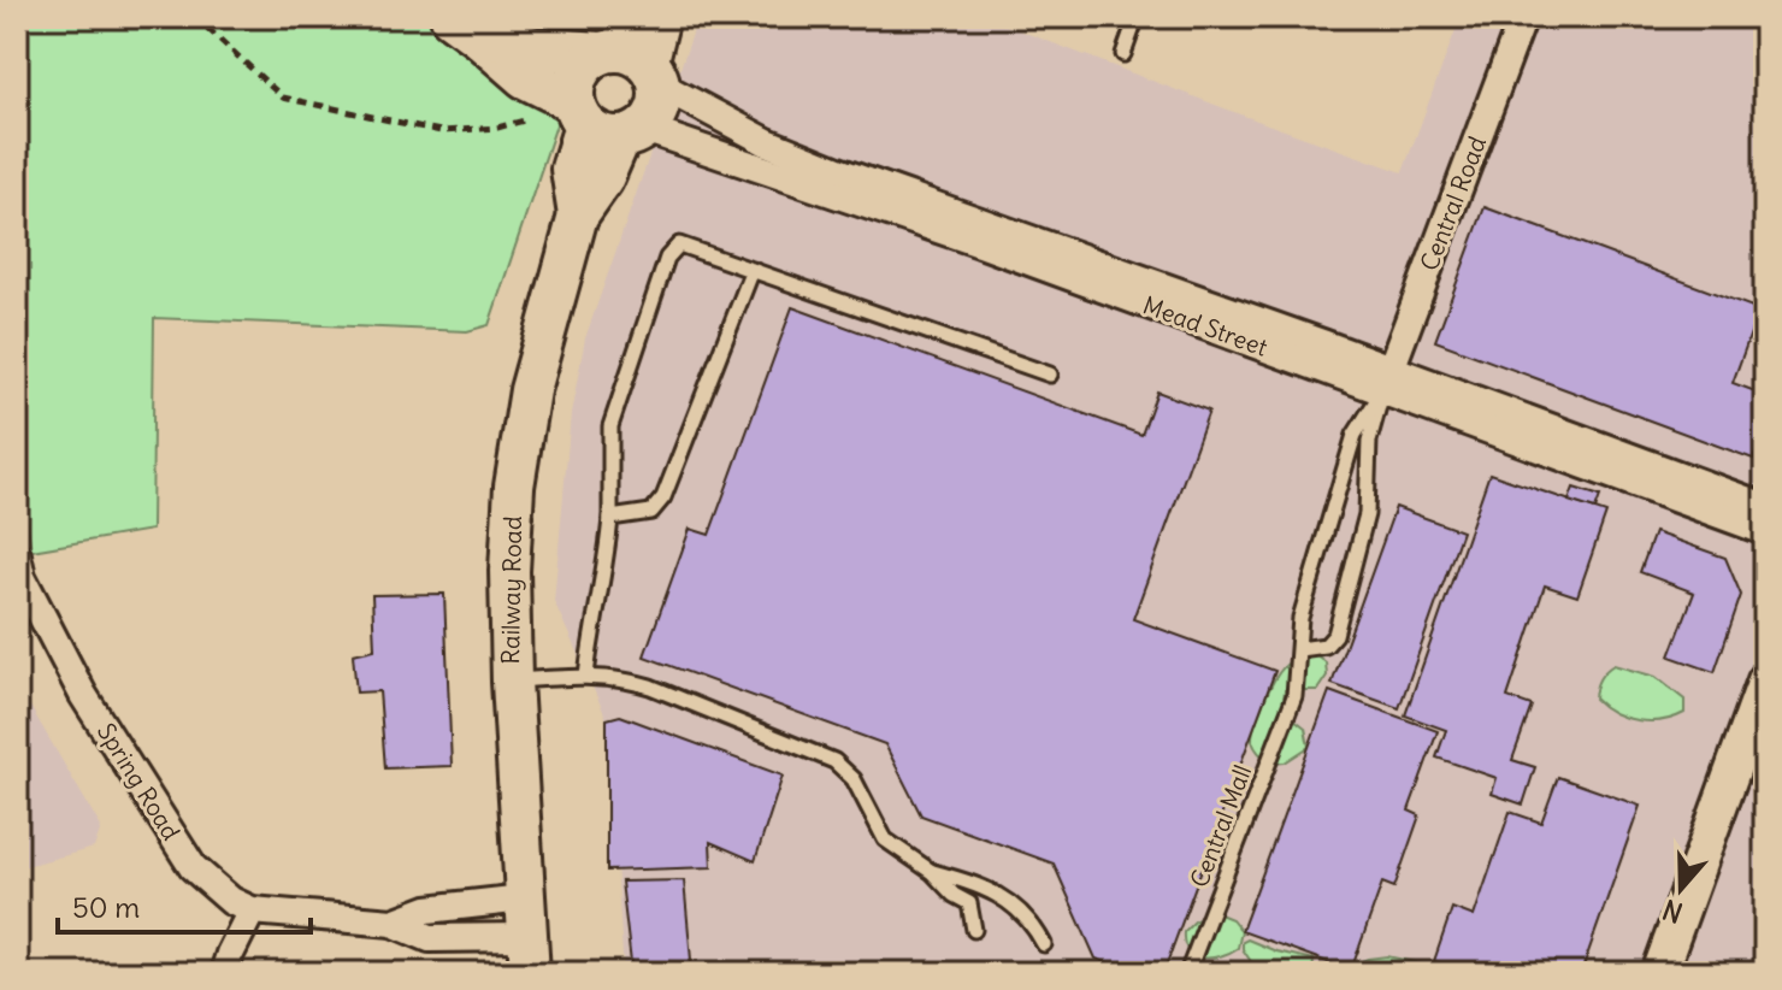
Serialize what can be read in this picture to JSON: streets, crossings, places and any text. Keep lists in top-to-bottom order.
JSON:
{
  "streets": {
    "main road": ["Railway Road"],
    "street": ["Central Road", "Mead Street", "Spring Road"],
    "lane": ["Central Mall"]
  },
  "crossings": [
    ["Central Road", "Mead Street"],
    ["Central Road", "Central Mall"],
    ["Mead Street", "Railway Road"],
    ["Railway Road", "Spring Road"]
  ],
  "scale_bar": "50 m",
  "north": "bottom"
}
